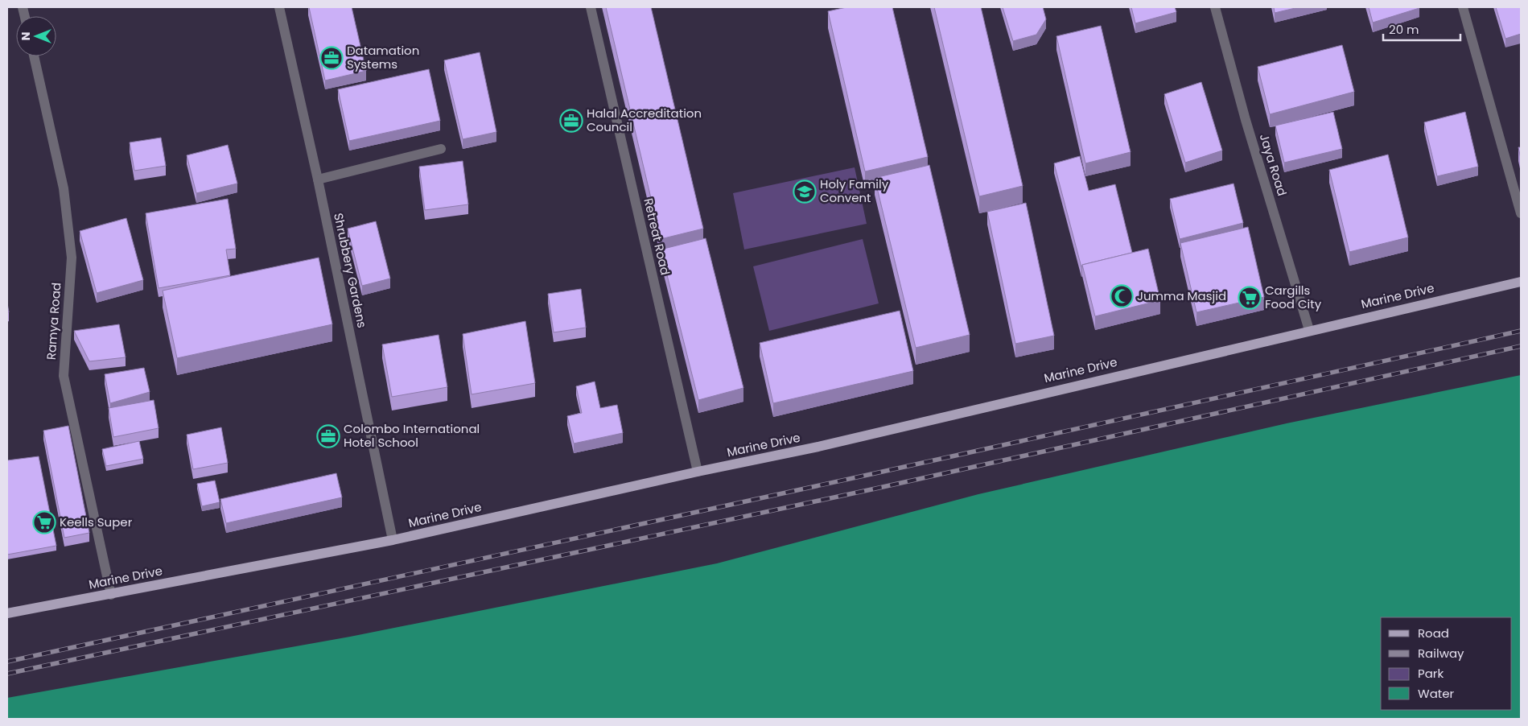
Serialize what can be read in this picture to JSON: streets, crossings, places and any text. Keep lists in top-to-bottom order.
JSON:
{
  "streets": {
    "main road": ["Marine Drive"],
    "street": [
      "Jaya Road",
      "Retreat Road",
      "Shrubbery Gardens",
      "Ramya Road"
    ]
  },
  "crossings": [
    ["Jaya Road", "Marine Drive"],
    ["Retreat Road", "Marine Drive"],
    ["Shrubbery Gardens", "Marine Drive"],
    ["Marine Drive", "Ramya Road"]
  ],
  "places": {
    "office": ["Datamation Systems", "Halal Accreditation Council", "Colombo International Hotel School"],
    "school or university": ["Holy Family Convent"],
    "mosque": ["Jumma Masjid"],
    "supermarket": ["Cargills Food City", "Keells Super"]
  },
  "legend": [
    "Road",
    "Railway",
    "Park",
    "Water"
  ],
  "scale_bar": "20 m",
  "north": "left"
}
